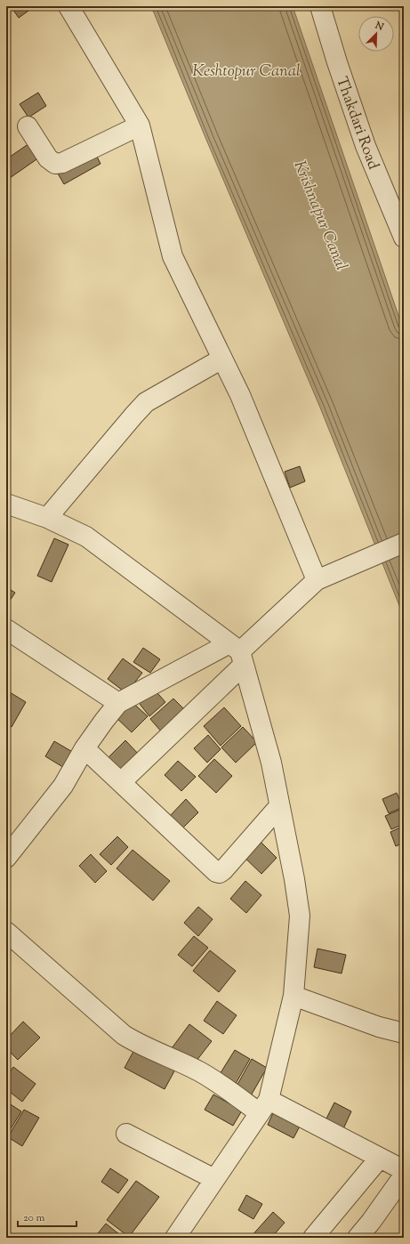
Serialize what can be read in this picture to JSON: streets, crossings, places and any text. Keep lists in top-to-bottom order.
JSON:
{
  "streets": {
    "street": ["Thakdari Road"]
  },
  "water": ["Keshtopur Canal", "Krishnapur Canal"],
  "scale_bar": "20 m",
  "north": "top right"
}
